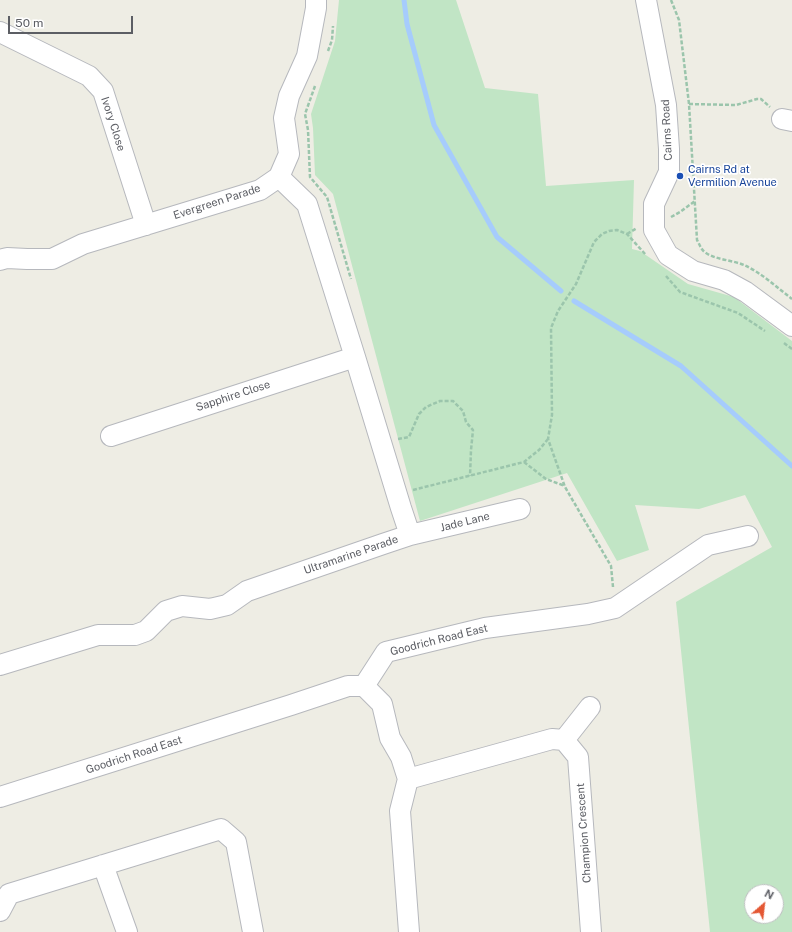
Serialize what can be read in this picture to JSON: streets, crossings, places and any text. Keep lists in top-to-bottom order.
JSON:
{
  "streets": {
    "street": [
      "Ivory Close",
      "Cairns Road",
      "Evergreen Parade",
      "Sapphire Close",
      "Jade Lane",
      "Ultramarine Parade",
      "Goodrich Road East",
      "Champion Crescent"
    ]
  },
  "crossings": [
    ["Ivory Close", "Evergreen Parade"],
    ["Evergreen Parade", "Ultramarine Parade"],
    ["Sapphire Close", "Ultramarine Parade"],
    ["Jade Lane", "Ultramarine Parade"]
  ],
  "places": ["Cairns Rd at Vermilion Avenue"],
  "scale_bar": "50 m",
  "north": "top right"
}
